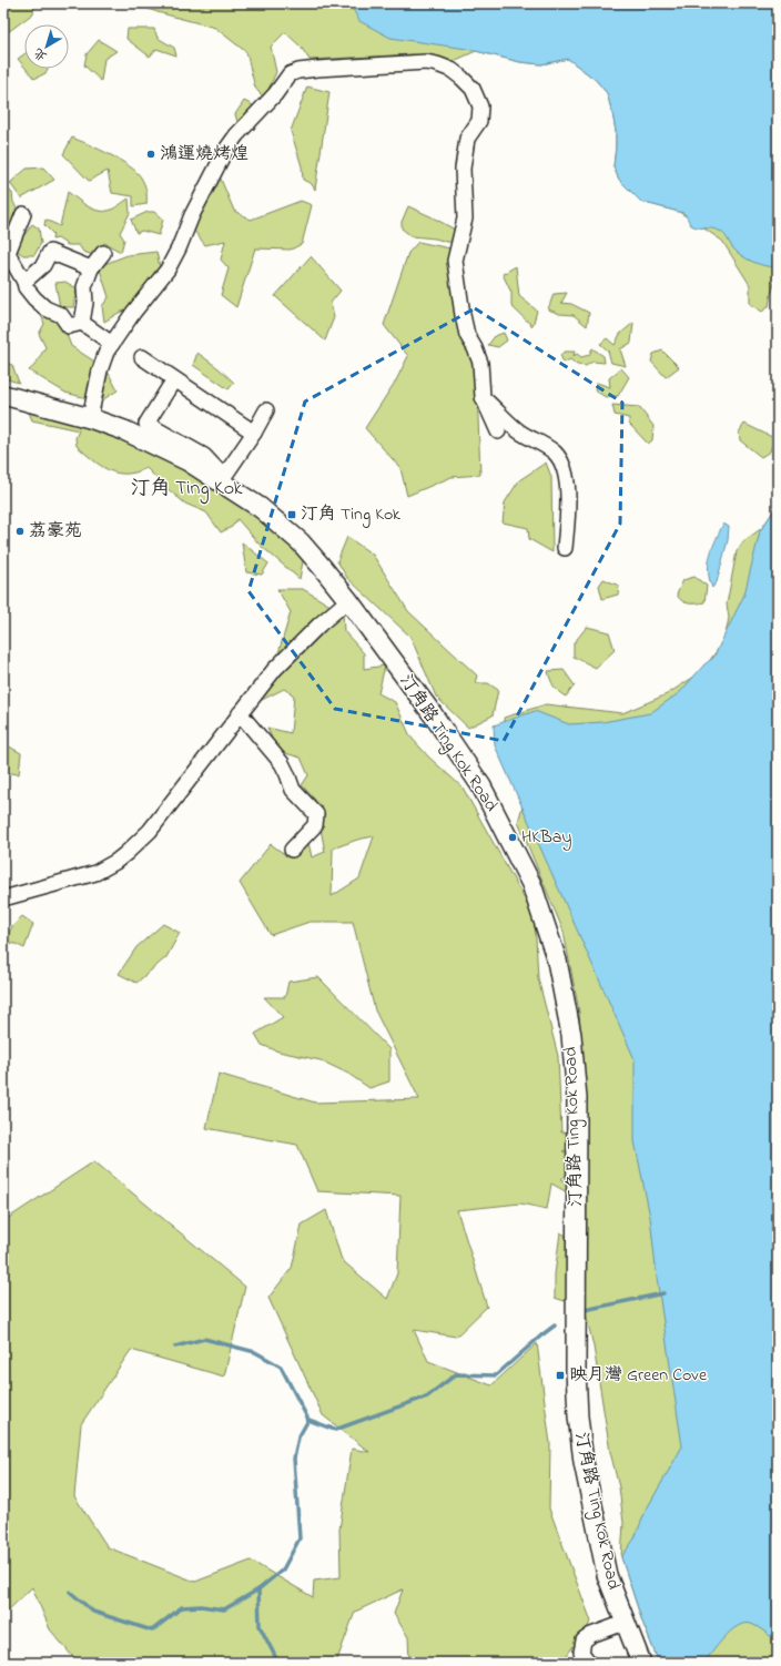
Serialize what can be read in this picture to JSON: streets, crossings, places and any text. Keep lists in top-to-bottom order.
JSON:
{
  "streets": {
    "main road": ["汀角路 Ting Kok Road"]
  },
  "districts": ["汀角 Ting Kok"],
  "places": {
    "other": ["鴻運燒烤煌", "荔豪苑", "HKBay"],
    "transit": ["汀角 Ting Kok", "映月灣 Green Cove"]
  },
  "north": "bottom left"
}
